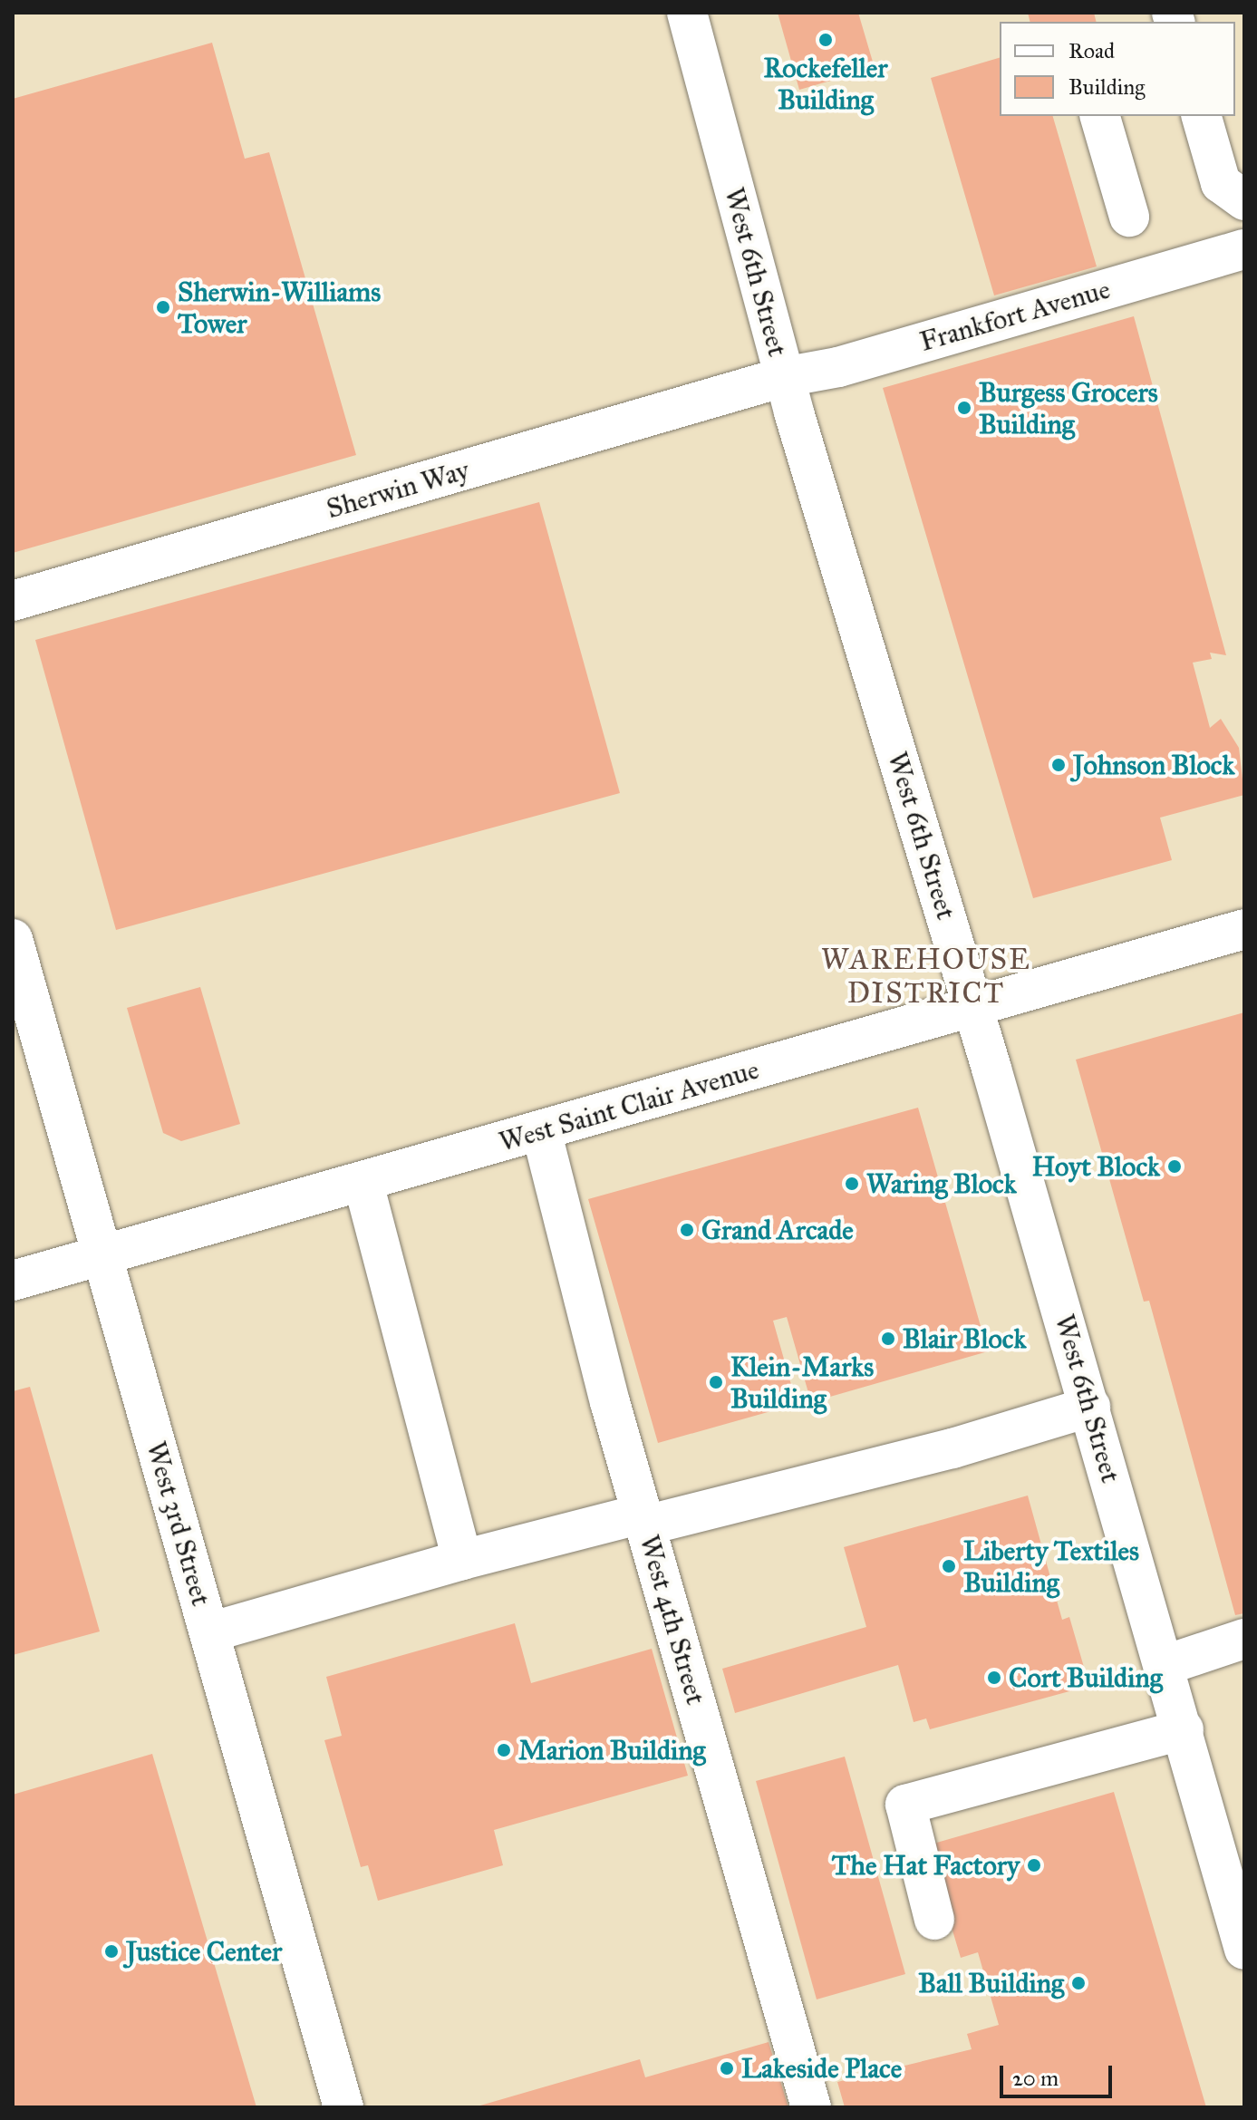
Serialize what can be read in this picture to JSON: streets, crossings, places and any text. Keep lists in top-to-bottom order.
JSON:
{
  "streets": {
    "street": [
      "West 6th Street",
      "Frankfort Avenue",
      "Sherwin Way",
      "West Saint Clair Avenue",
      "West 3rd Street",
      "West 4th Street"
    ]
  },
  "crossings": [
    ["West 6th Street", "Frankfort Avenue"],
    ["West 6th Street", "Sherwin Way"],
    ["West 6th Street", "West Saint Clair Avenue"],
    ["Frankfort Avenue", "Sherwin Way"],
    ["West Saint Clair Avenue", "West 3rd Street"],
    ["West Saint Clair Avenue", "West 4th Street"]
  ],
  "districts": ["WAREHOUSE DISTRICT"],
  "places": [
    "Rockefeller Building",
    "Sherwin-Williams Tower",
    "Burgess Grocers Building",
    "Johnson Block",
    "Hoyt Block",
    "Waring Block",
    "Grand Arcade",
    "Blair Block",
    "Klein-Marks Building",
    "Liberty Textiles Building",
    "Cort Building",
    "Marion Building",
    "The Hat Factory",
    "Justice Center",
    "Ball Building",
    "Lakeside Place"
  ],
  "legend": ["Road", "Building"],
  "scale_bar": "20 m"
}
